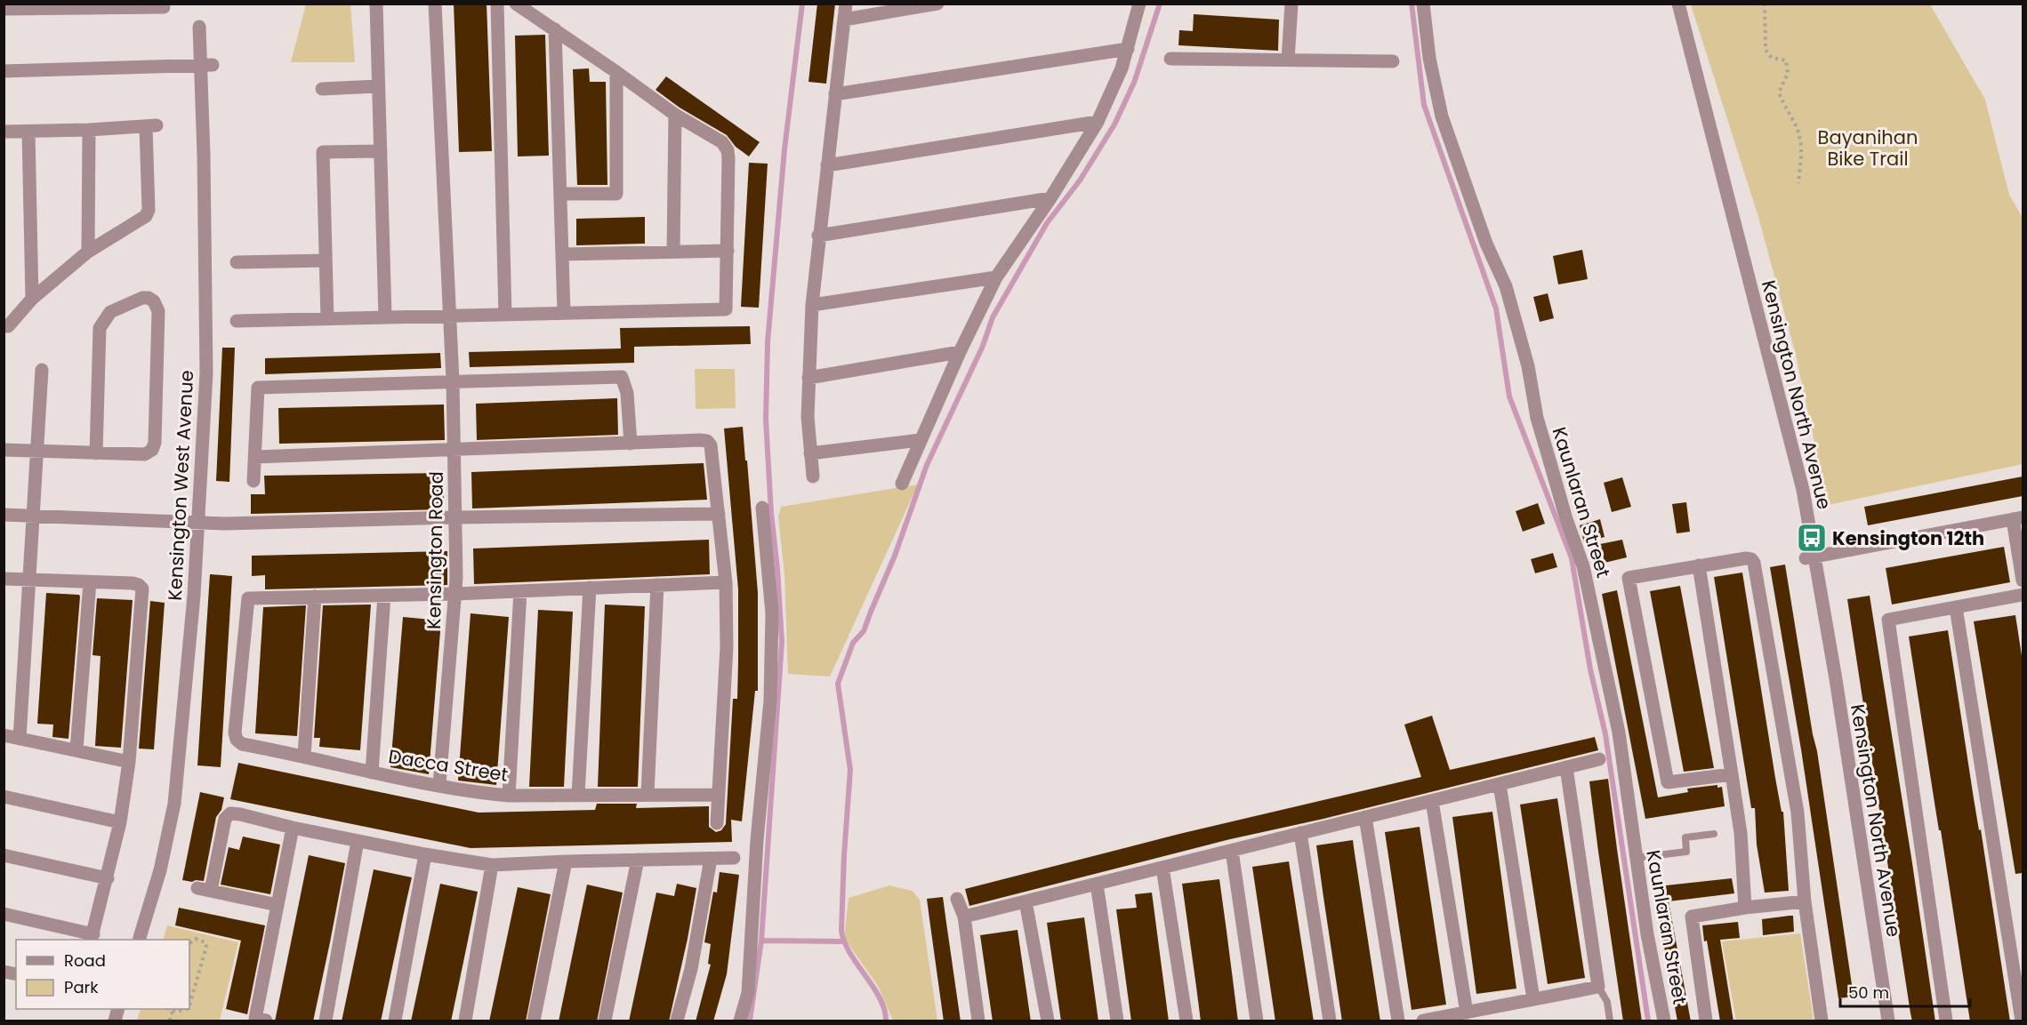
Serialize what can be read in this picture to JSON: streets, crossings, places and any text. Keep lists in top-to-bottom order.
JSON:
{
  "streets": {
    "street": [
      "Kensington North Avenue",
      "Kensington West Avenue",
      "Kaunlaran Street",
      "Kensington Road",
      "Dacca Street"
    ]
  },
  "crossings": [
    ["Kensington Road", "Dacca Street"]
  ],
  "parks": ["Bayanihan Bike Trail"],
  "places": {
    "bus stop": ["Kensington 12th"]
  },
  "legend": ["Road", "Park"],
  "scale_bar": "50 m"
}
